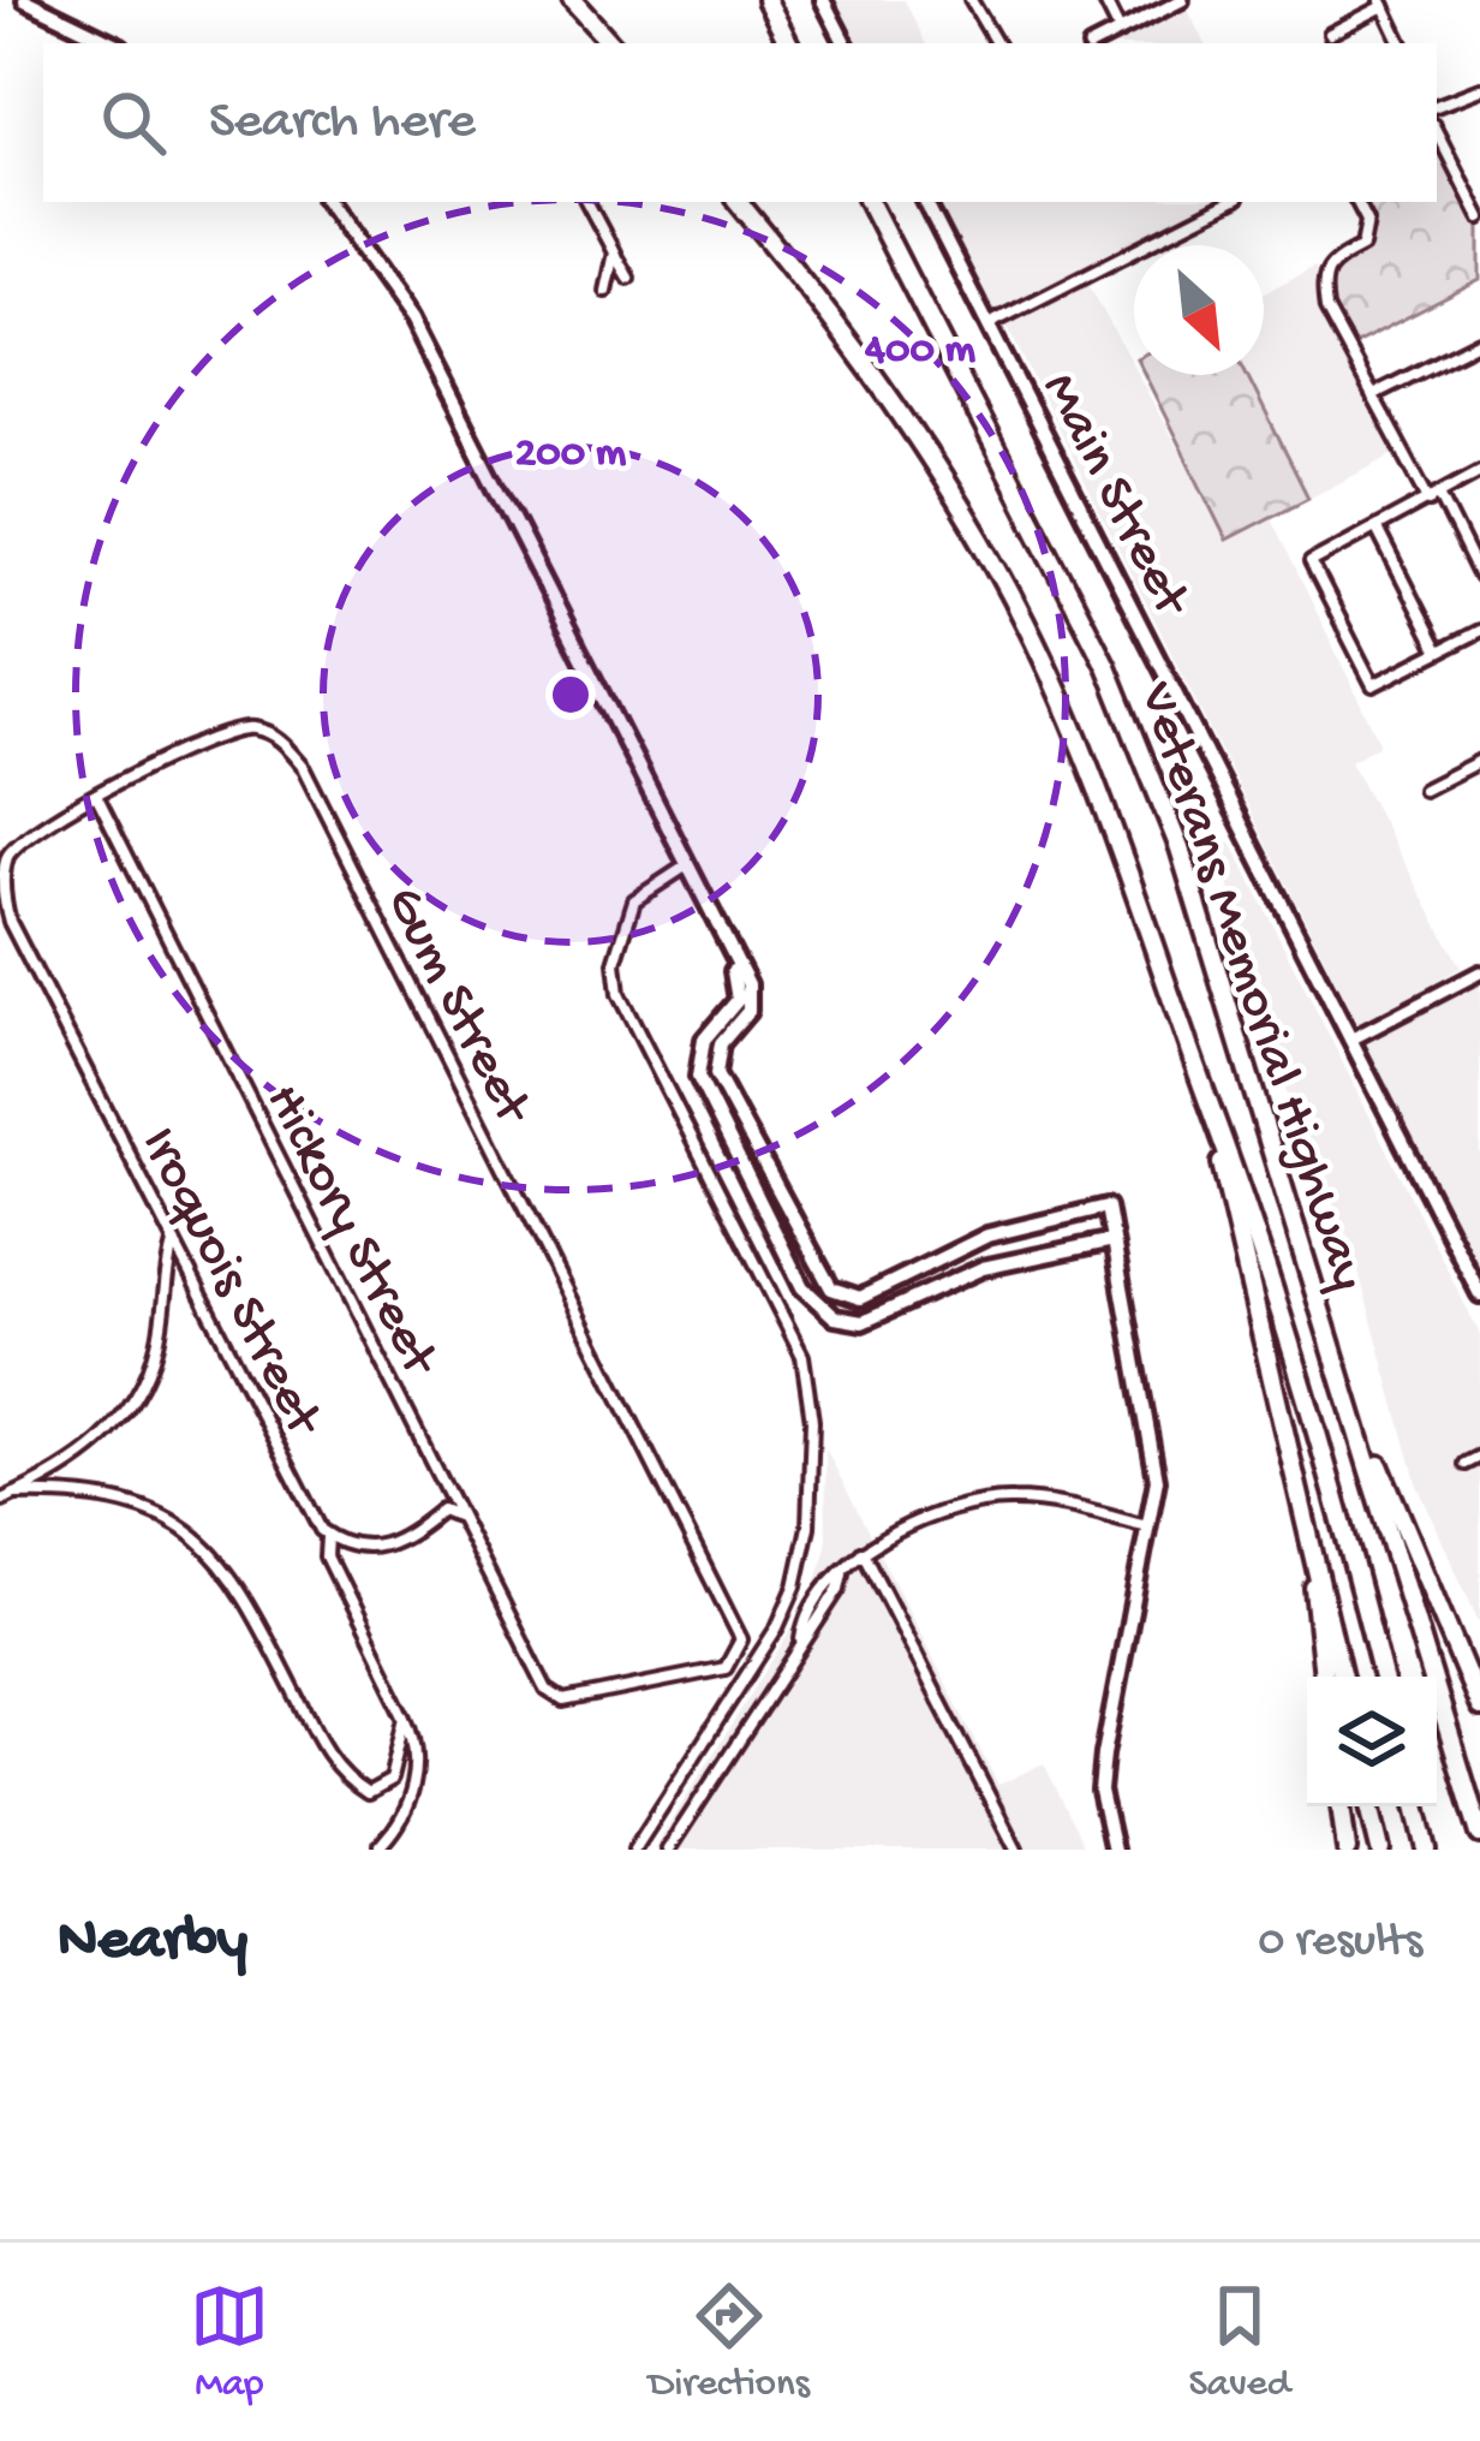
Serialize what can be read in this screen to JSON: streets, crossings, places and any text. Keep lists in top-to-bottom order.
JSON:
{
  "streets": {
    "highway": ["Veterans Memorial Highway"],
    "main road": ["Main Street"],
    "street": ["Gum Street", "Hickory Street", "Iroquois Street"]
  },
  "crossings": [
    ["Gum Street", "Hickory Street"],
    ["Gum Street", "Iroquois Street"]
  ],
  "north": "bottom right",
  "page": {
    "search": "Search here",
    "heading": ["Nearby", "0 results"],
    "nav": ["Map", "Directions", "Saved"]
  },
  "rings": ["400 m", "200 m"]
}
